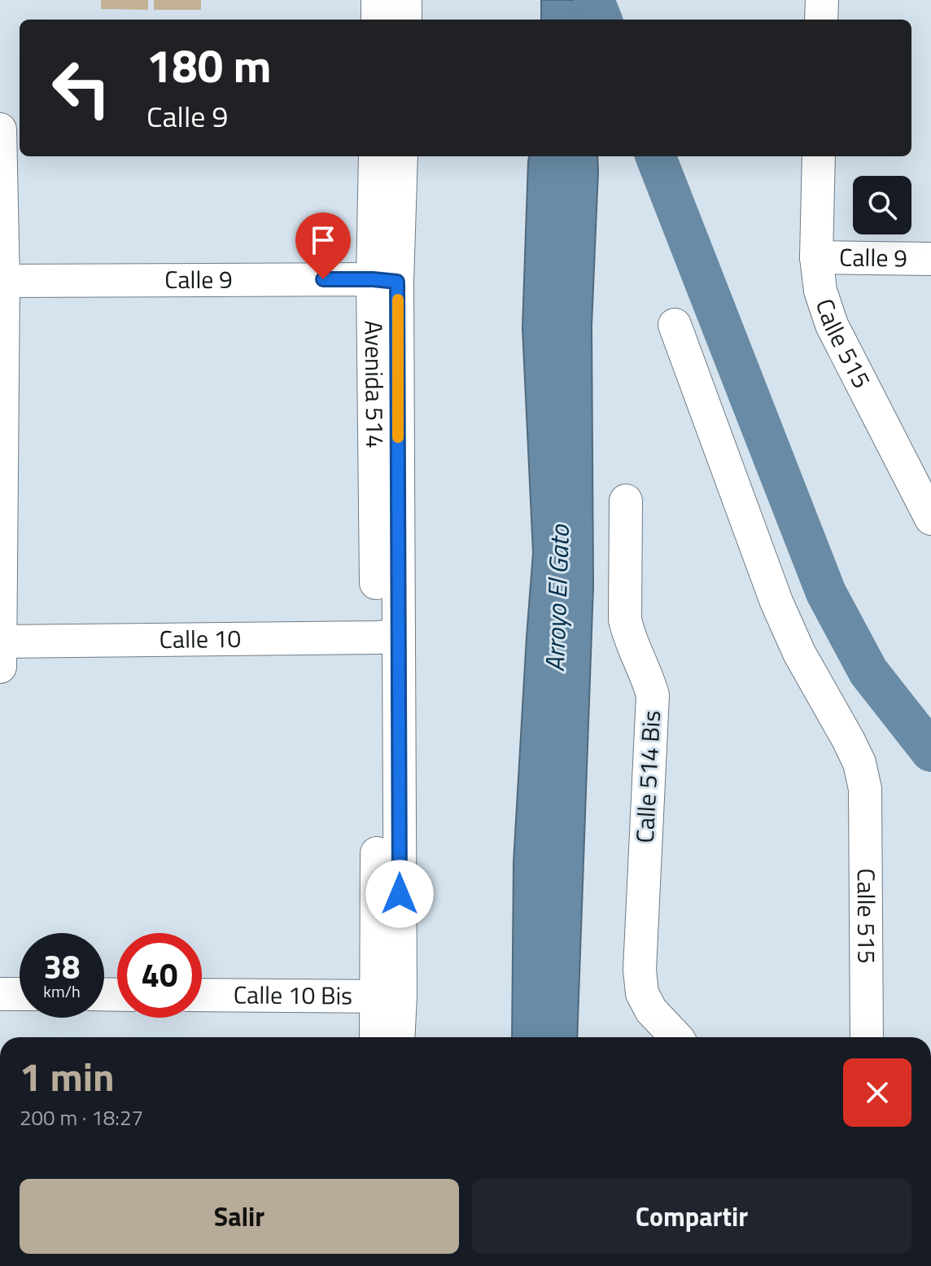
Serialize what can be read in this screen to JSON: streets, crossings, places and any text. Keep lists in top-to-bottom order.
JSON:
{
  "streets": {
    "street": [
      "Calle 9",
      "Calle 515",
      "Avenida 514",
      "Calle 10",
      "Calle 514 Bis",
      "Calle 10 Bis"
    ]
  },
  "crossings": [
    ["Calle 9", "Calle 515"],
    ["Calle 9", "Avenida 514"],
    ["Avenida 514", "Calle 10"],
    ["Avenida 514", "Calle 10 Bis"]
  ],
  "water": ["Arroyo El Gato"],
  "page": {
    "turn": ["180 m", "Calle 9"],
    "speed": "38 km/h",
    "limit": "40",
    "heading": ["1 min", "200 m · 18:27"],
    "buttons": ["Salir", "Compartir"]
  }
}
